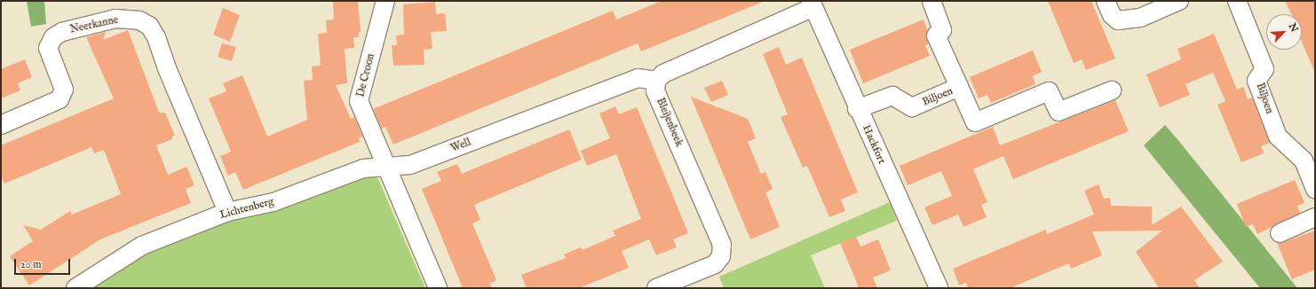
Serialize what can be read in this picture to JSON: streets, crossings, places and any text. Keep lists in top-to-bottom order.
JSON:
{
  "streets": {
    "street": [
      "Neerkanne",
      "De Croon",
      "Biljoen",
      "Bleijenbeek",
      "Hackfort",
      "Well",
      "Lichtenberg"
    ]
  },
  "crossings": [
    ["Neerkanne", "Lichtenberg"],
    ["De Croon", "Well"],
    ["De Croon", "Lichtenberg"],
    ["Biljoen", "Hackfort"],
    ["Bleijenbeek", "Well"],
    ["Well", "Lichtenberg"]
  ],
  "scale_bar": "20 m",
  "north": "top right"
}
